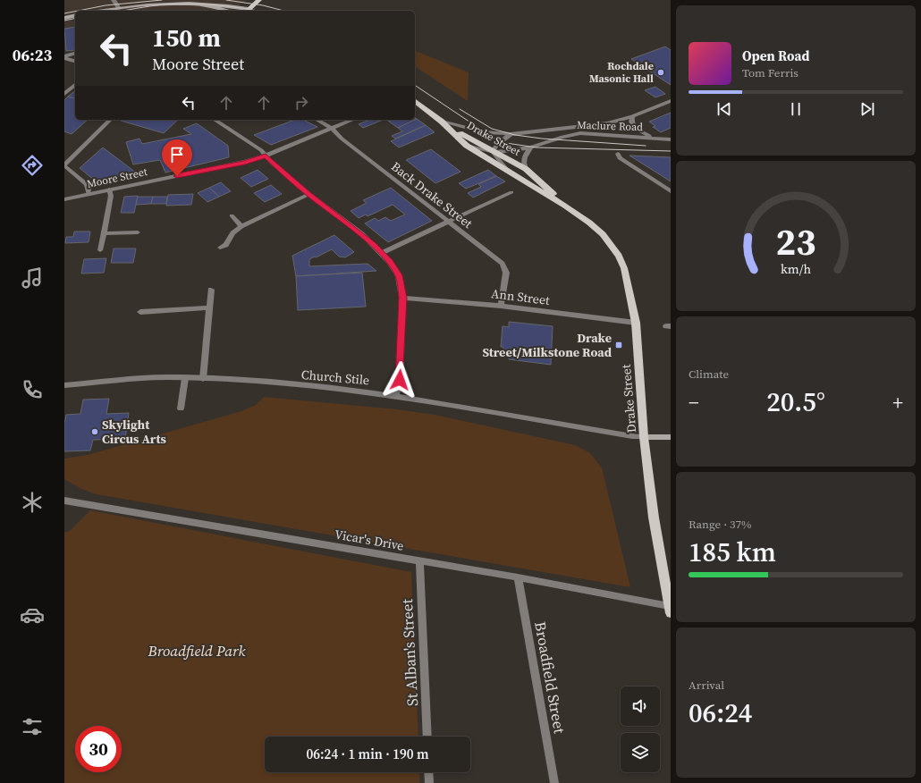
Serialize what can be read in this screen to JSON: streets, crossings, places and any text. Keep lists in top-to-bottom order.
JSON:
{
  "streets": {
    "main road": ["Drake Street"],
    "street": [
      "Maclure Road",
      "Moore Street",
      "Back Drake Street",
      "Ann Street",
      "Church Stile",
      "Vicar's Drive",
      "St Alban's Street",
      "Broadfield Street"
    ]
  },
  "crossings": [
    ["Maclure Road", "Drake Street"],
    ["Drake Street", "Ann Street"],
    ["Drake Street", "Church Stile"],
    ["Drake Street", "Vicar's Drive"],
    ["Moore Street", "Back Drake Street"],
    ["Back Drake Street", "Ann Street"],
    ["Vicar's Drive", "St Alban's Street"],
    ["Vicar's Drive", "Broadfield Street"]
  ],
  "parks": ["Broadfield Park"],
  "places": {
    "other": ["Rochdale Masonic Hall", "Skylight Circus Arts"],
    "transit": ["Drake Street/Milkstone Road"]
  },
  "page": {
    "tabs": "06:23",
    "turn": ["150 m", "Moore Street"],
    "song": ["Open Road", "Tom Ferris"],
    "tile": [
      "Climate",
      ["Range · 37%", "185 km"],
      ["Arrival", "06:24"]
    ],
    "heat": ["−", "20.5°", "+"],
    "limit": "30",
    "trip": "06:24 · 1 min · 190 m",
    "gauge": ["23", "km/h"]
  }
}
